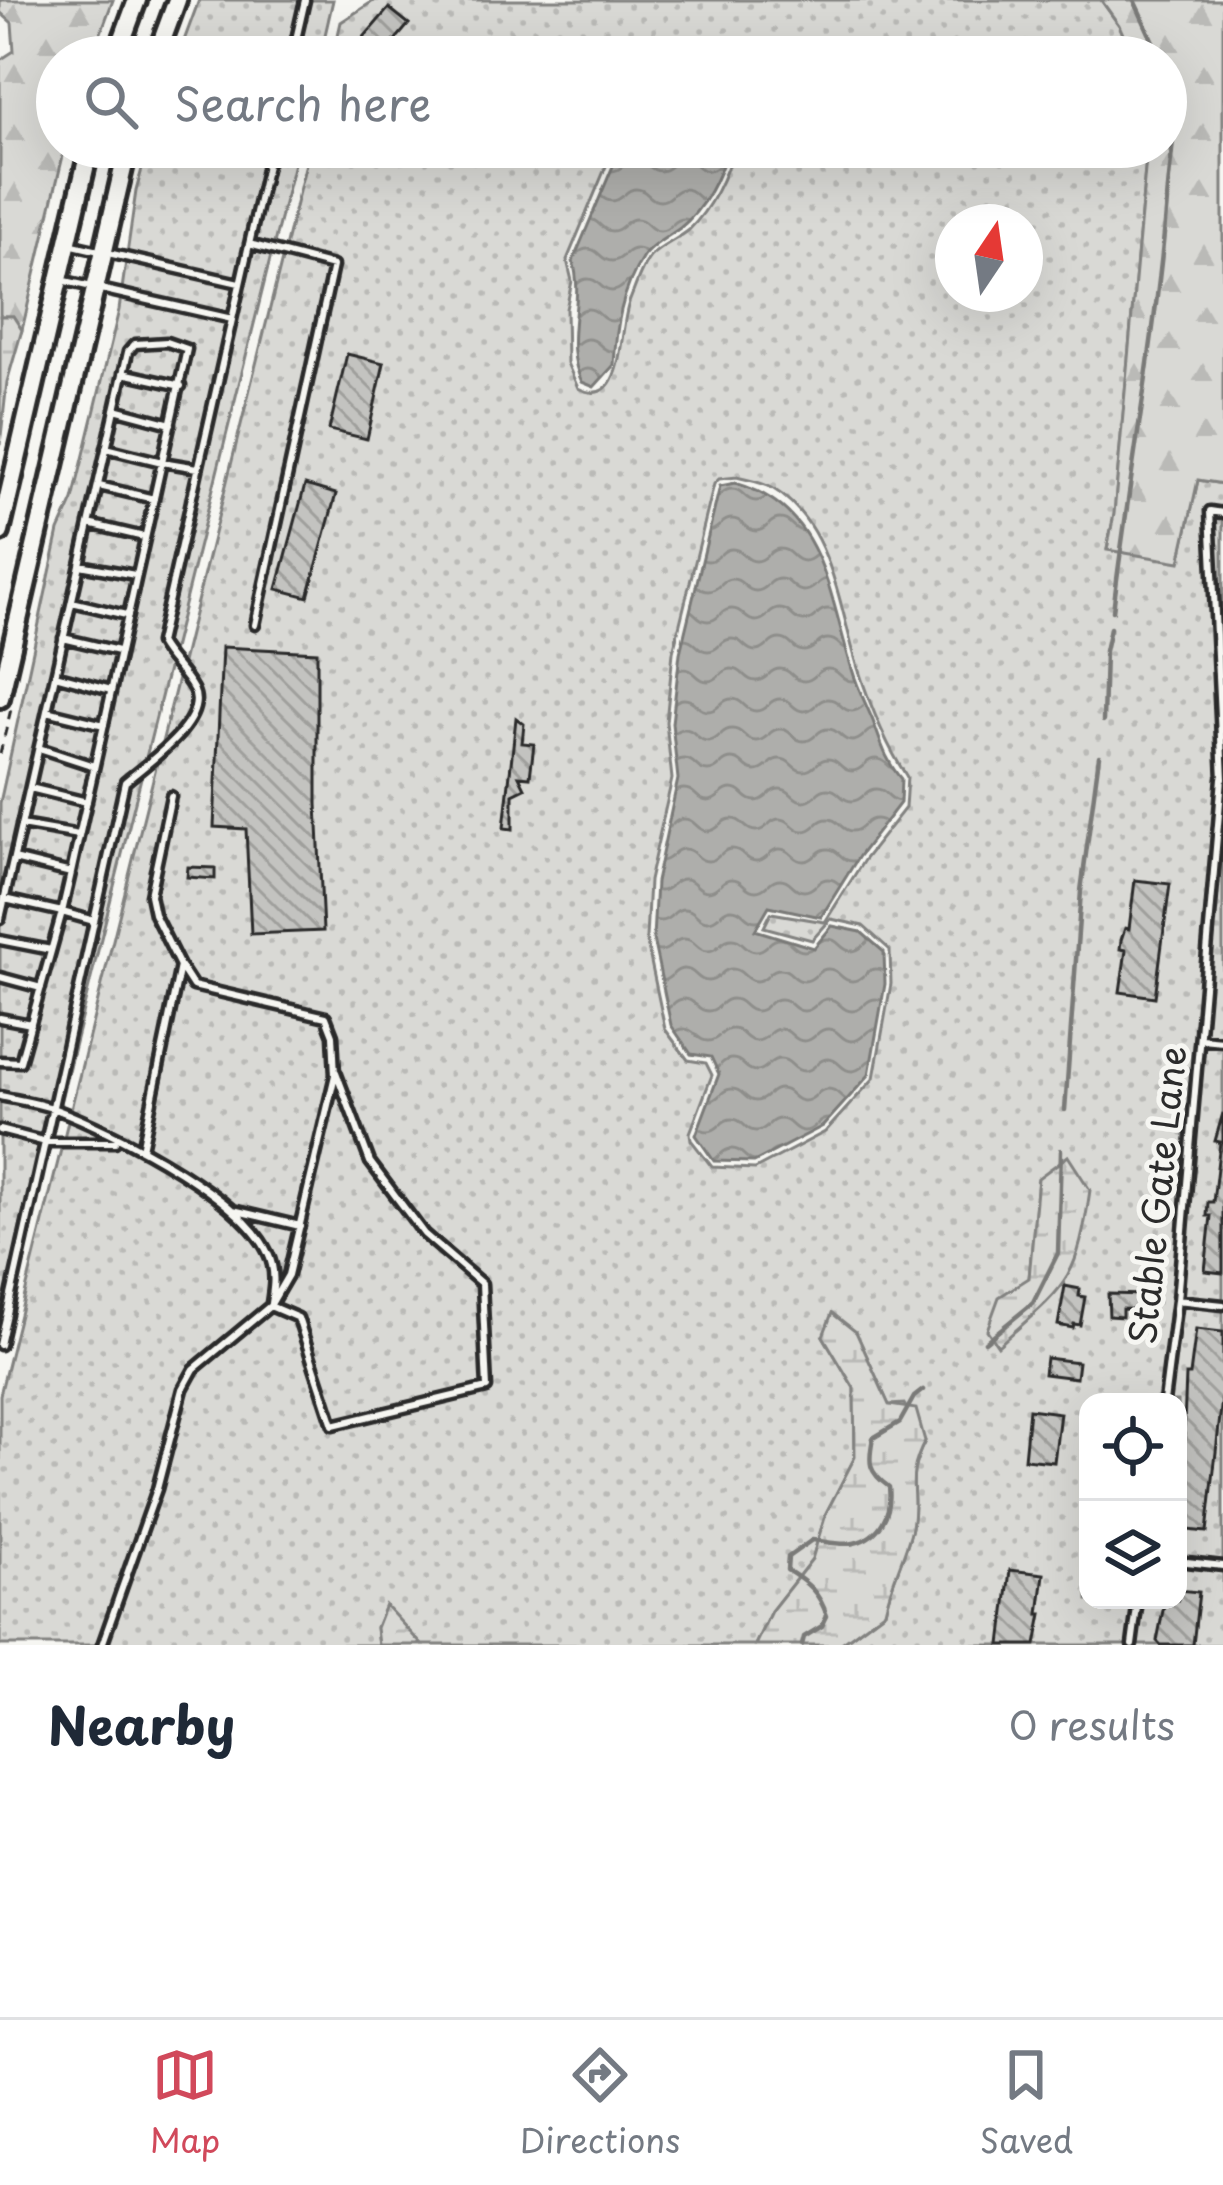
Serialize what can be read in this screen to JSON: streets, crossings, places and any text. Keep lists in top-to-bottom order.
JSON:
{
  "streets": {
    "lane": ["Stable Gate Lane"]
  },
  "north": "top",
  "page": {
    "search": "Search here",
    "heading": ["Nearby", "0 results"],
    "nav": ["Map", "Directions", "Saved"]
  }
}
